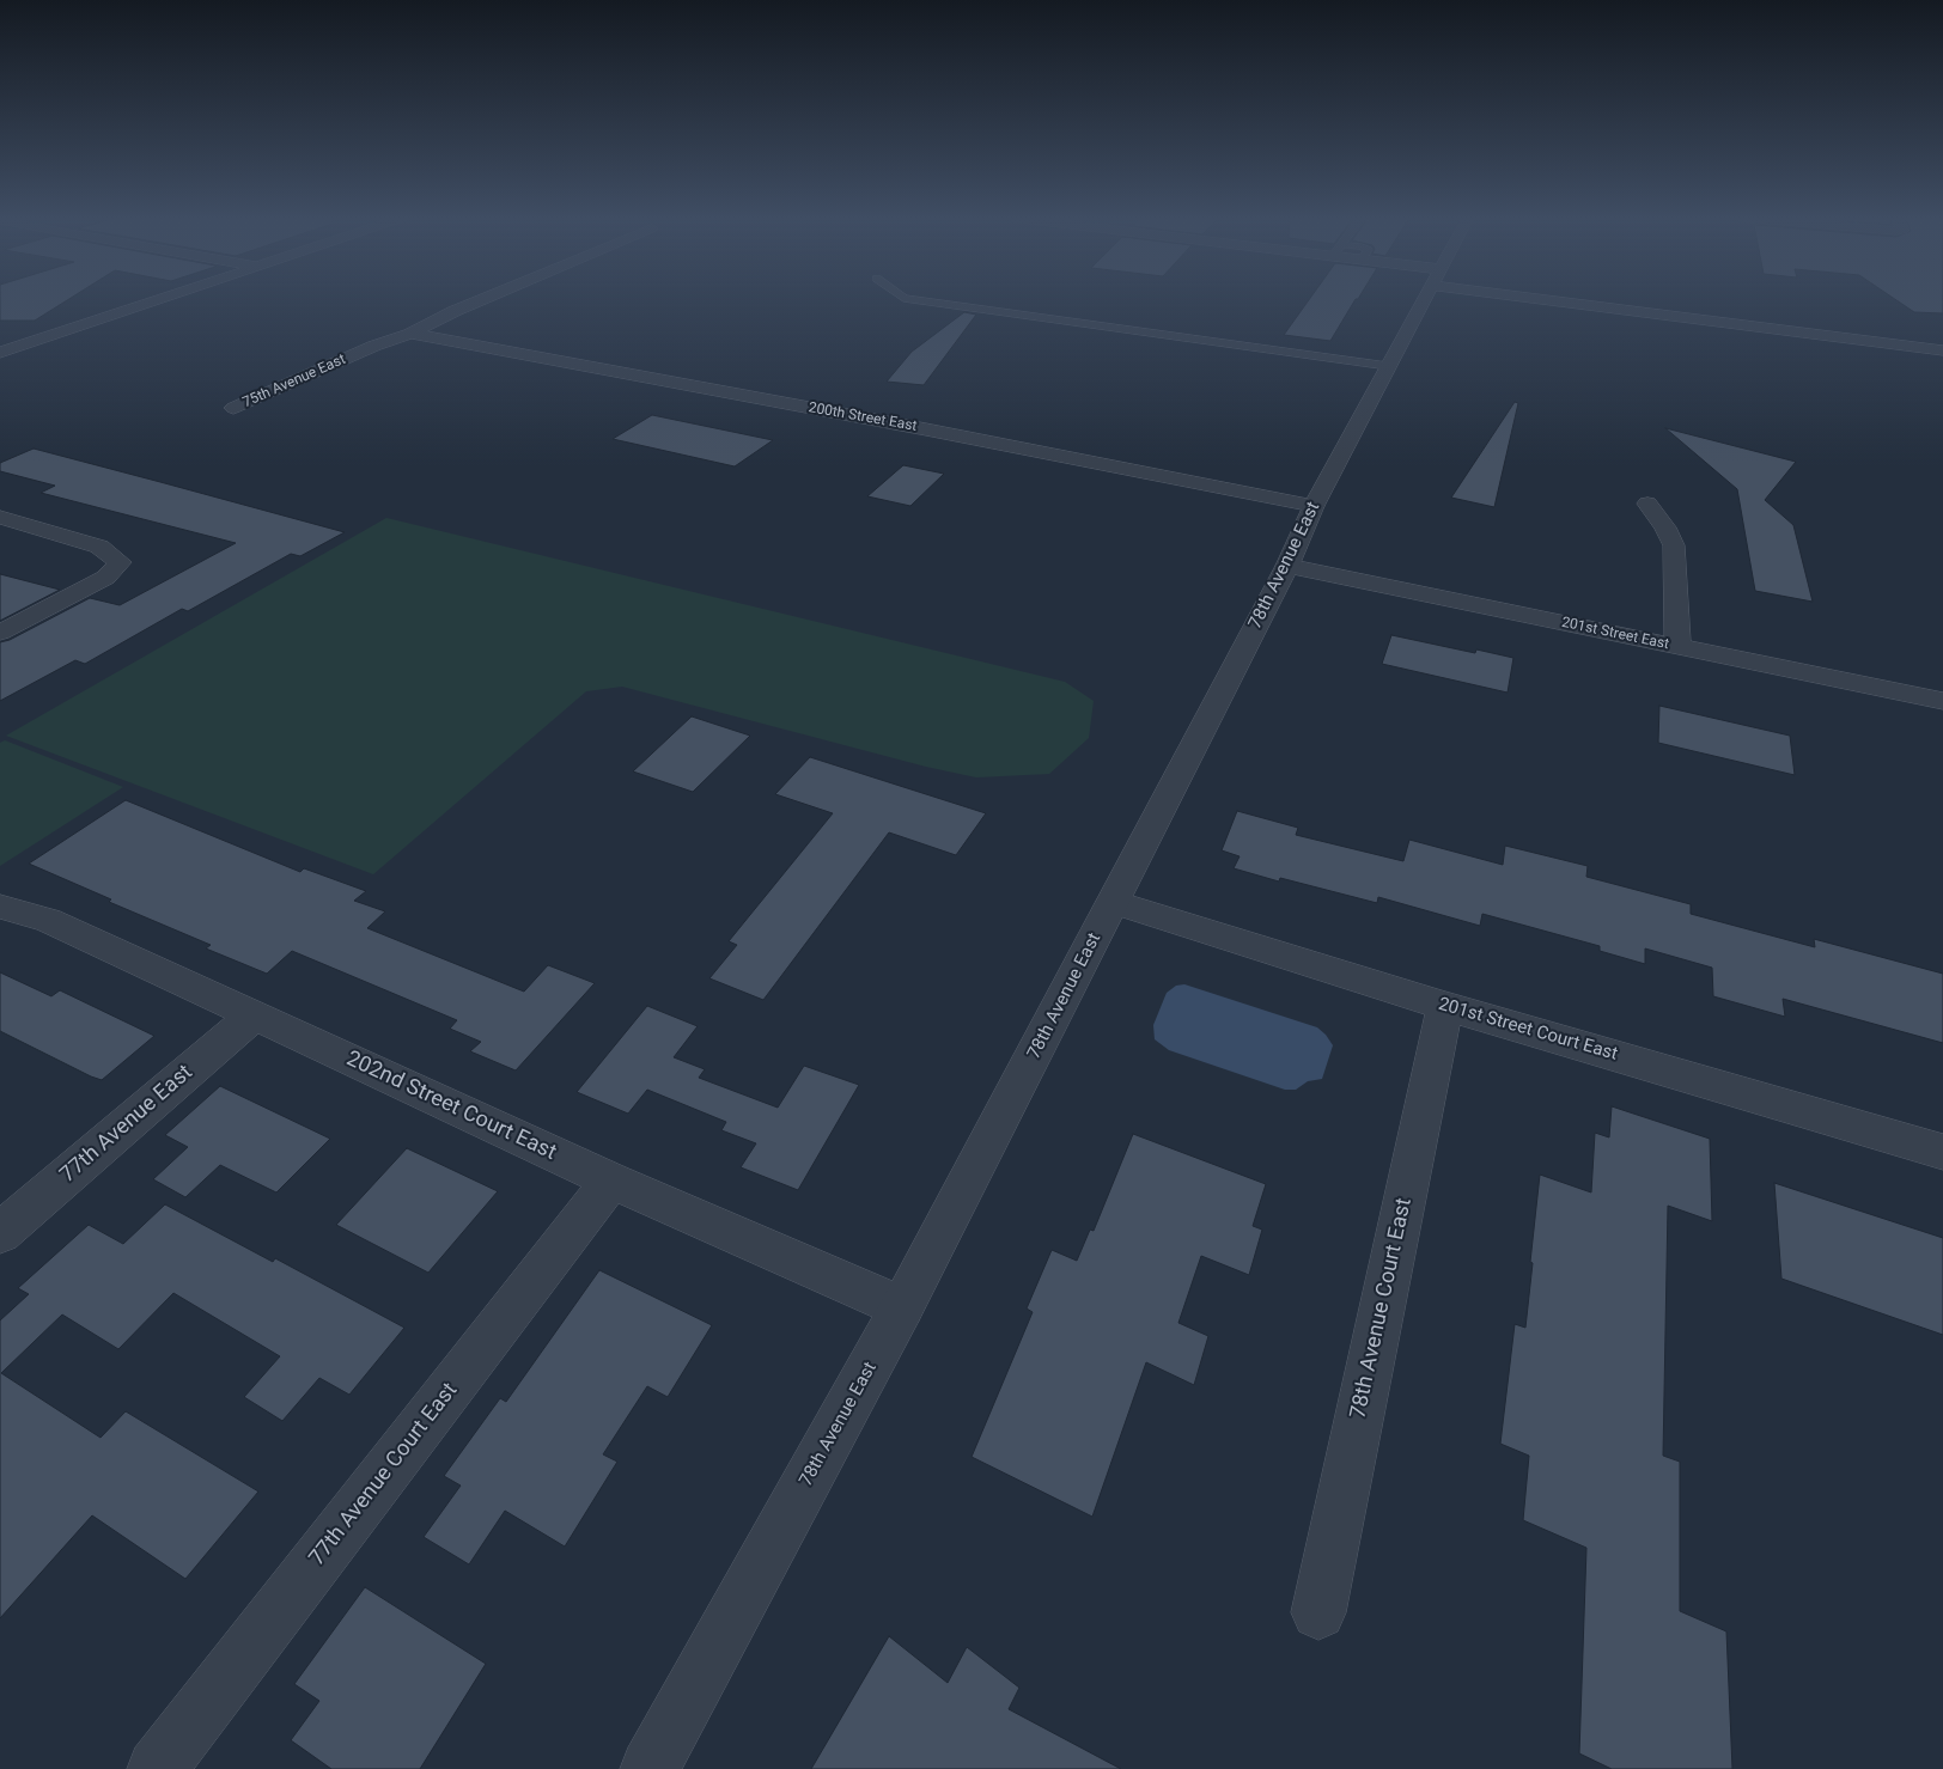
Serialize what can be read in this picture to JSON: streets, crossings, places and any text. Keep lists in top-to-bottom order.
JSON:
{
  "streets": {
    "street": [
      "75th Avenue East",
      "200th Street East",
      "78th Avenue East",
      "201st Street East",
      "201st Street Court East",
      "202nd Street Court East",
      "77th Avenue East",
      "78th Avenue Court East",
      "77th Avenue Court East"
    ]
  },
  "crossings": [
    ["75th Avenue East", "200th Street East"],
    ["200th Street East", "78th Avenue East"],
    ["78th Avenue East", "201st Street East"],
    ["78th Avenue East", "201st Street Court East"],
    ["78th Avenue East", "202nd Street Court East"],
    ["201st Street Court East", "78th Avenue Court East"],
    ["202nd Street Court East", "77th Avenue East"],
    ["202nd Street Court East", "77th Avenue Court East"]
  ]
}
